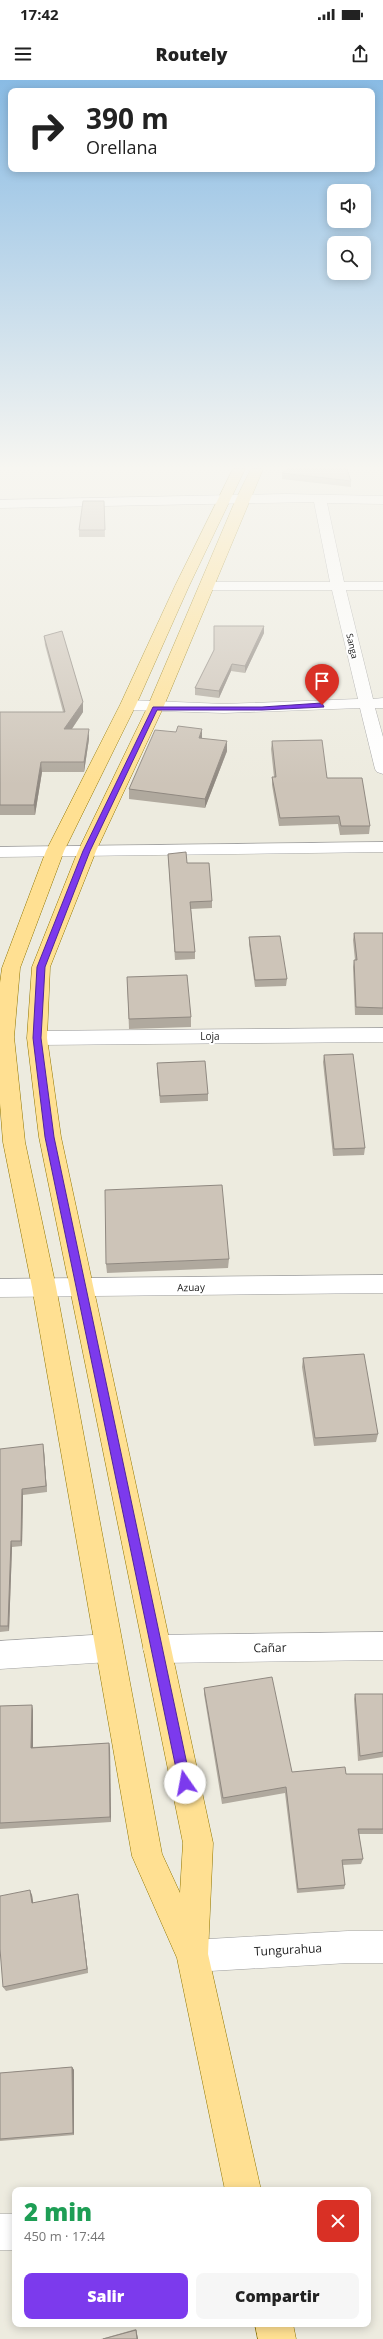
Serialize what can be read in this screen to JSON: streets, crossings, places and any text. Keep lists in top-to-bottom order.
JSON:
{
  "streets": {
    "street": [
      "Sanga",
      "Loja",
      "Azuay",
      "Cañar",
      "Tungurahua"
    ]
  },
  "page": {
    "status": "17:42",
    "header": "Routely",
    "turn": ["390 m", "Orellana"],
    "heading": ["2 min", "450 m · 17:44"],
    "buttons": ["Salir", "Compartir"]
  }
}
